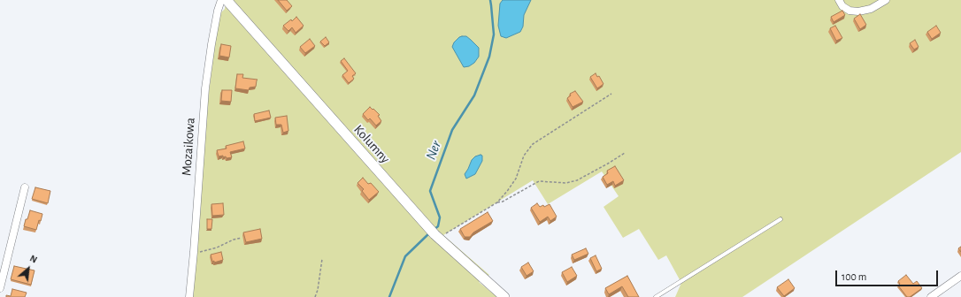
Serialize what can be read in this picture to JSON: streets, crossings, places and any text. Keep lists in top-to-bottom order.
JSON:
{
  "streets": {
    "street": ["Kolumny", "Mozaikowa"]
  },
  "water": ["Ner"],
  "scale_bar": "100 m",
  "north": "top right"
}
